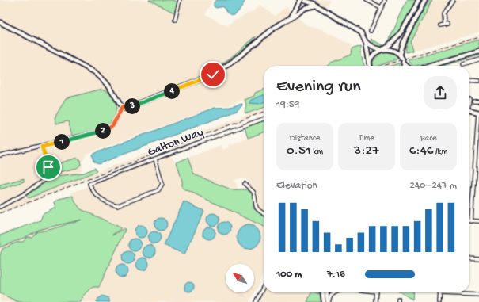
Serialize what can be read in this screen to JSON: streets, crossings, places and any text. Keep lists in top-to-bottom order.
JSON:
{
  "streets": {
    "street": ["Galton Way"]
  },
  "north": "top left",
  "page": {
    "heading": ["Evening run", "19:59"],
    "pins": [
      "4",
      "3",
      "2",
      "1"
    ],
    "stats": [
      ["Distance", "0.51 km"],
      ["Time", "3:27"],
      ["Pace", "6:46 /km"]
    ],
    "chart": ["Elevation", "240–247 m"],
    "list": [
      {
        "name": "100 m",
        "note": "7:16"
      }
    ]
  }
}
